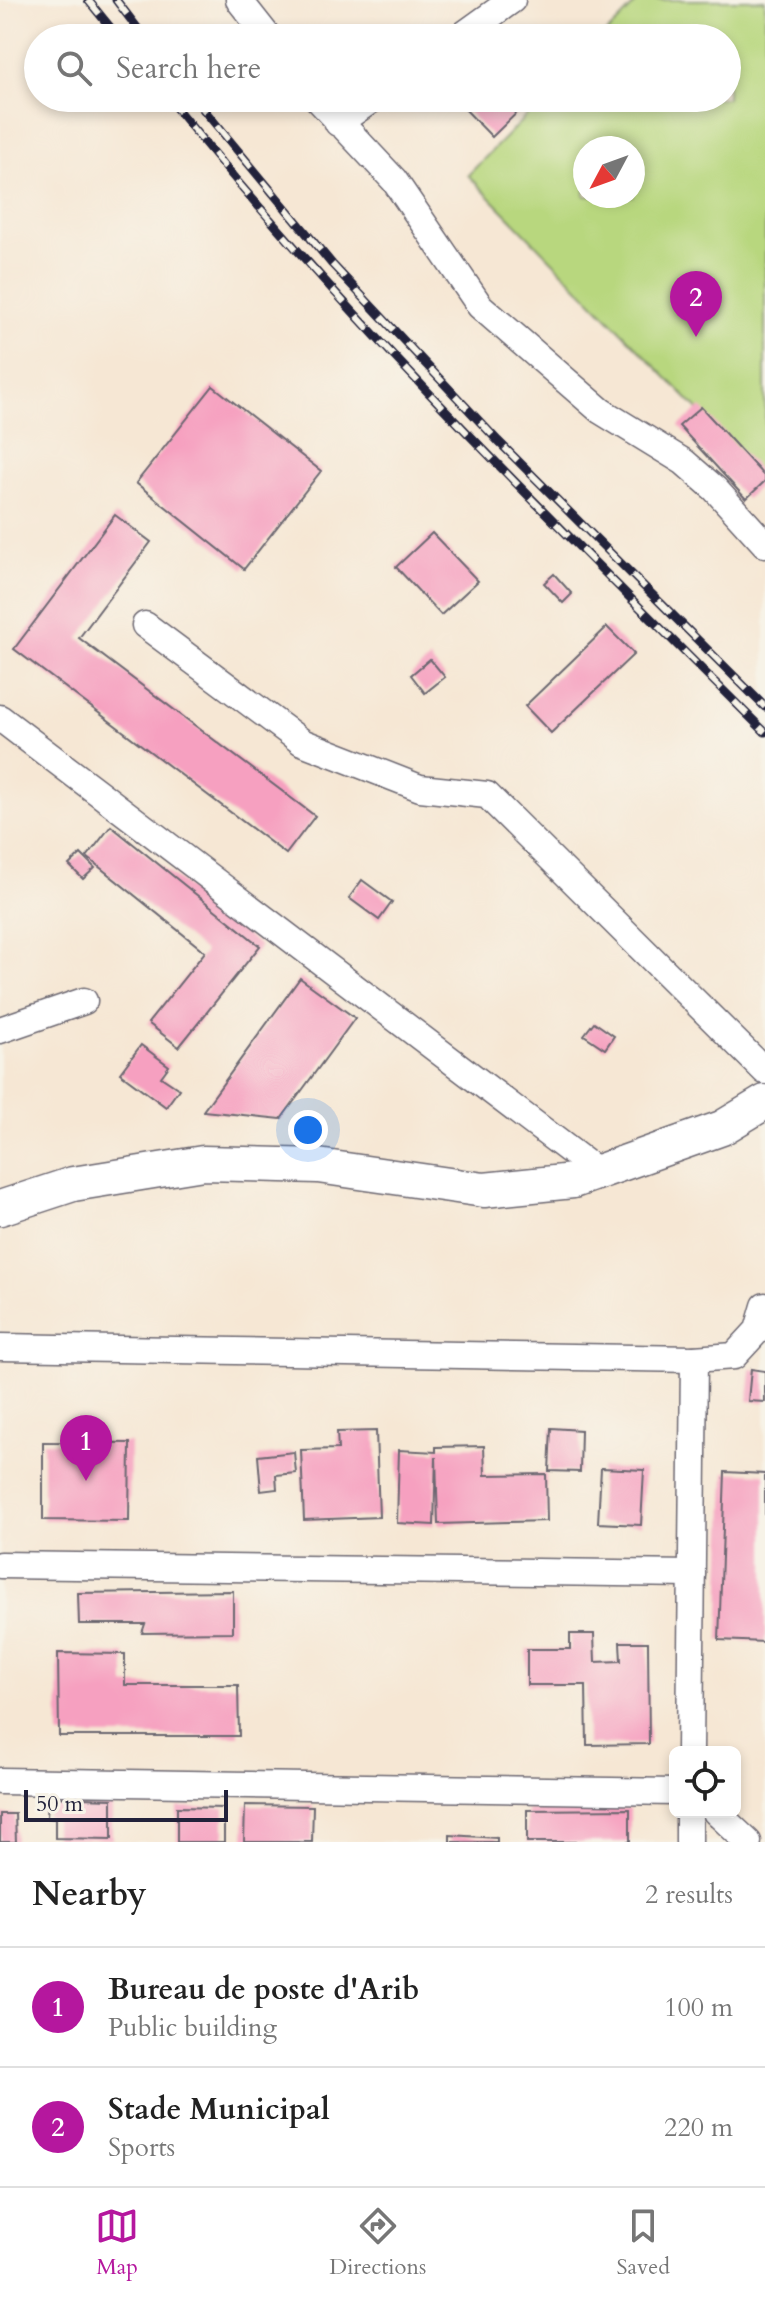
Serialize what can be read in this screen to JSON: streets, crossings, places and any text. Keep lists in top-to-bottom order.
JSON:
{
  "scale_bar": "50 m",
  "north": "bottom left",
  "page": {
    "search": "Search here",
    "pins": ["2", "1"],
    "scale": "50 m",
    "heading": ["Nearby", "2 results"],
    "list": [
      {
        "mark": "1",
        "name": "Bureau de poste d'Arib",
        "note": "Public building",
        "value": "100 m"
      },
      {
        "mark": "2",
        "name": "Stade Municipal",
        "note": "Sports",
        "value": "220 m"
      }
    ],
    "nav": ["Map", "Directions", "Saved"]
  }
}
